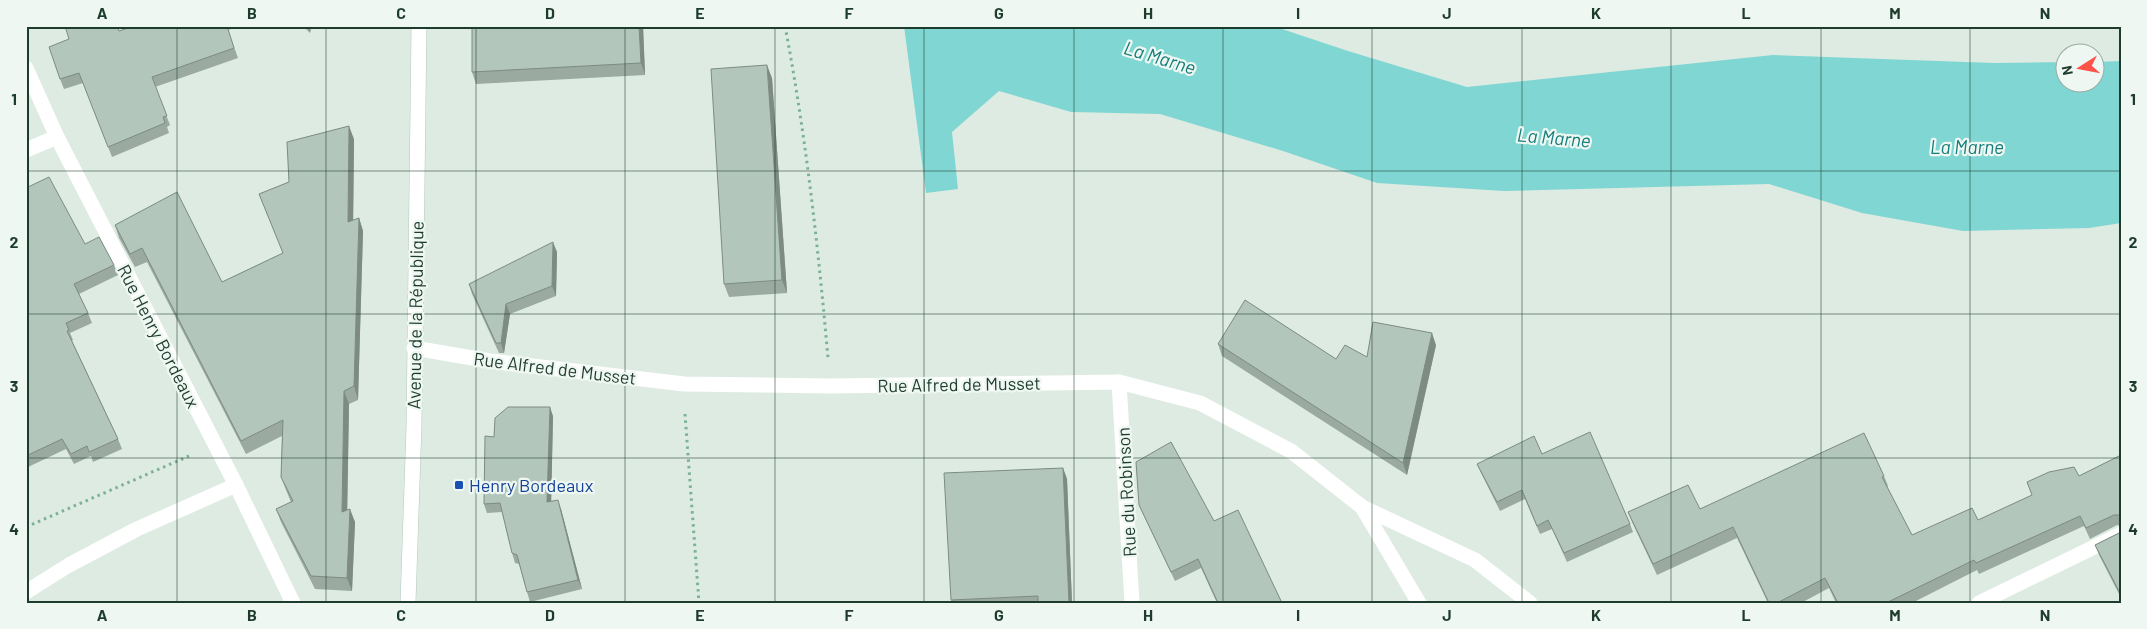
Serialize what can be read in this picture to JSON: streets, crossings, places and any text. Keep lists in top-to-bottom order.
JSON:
{
  "streets": {
    "street": [
      "Avenue de la République",
      "Rue Henry Bordeaux",
      "Rue Alfred de Musset",
      "Rue du Robinson"
    ]
  },
  "crossings": [
    ["Avenue de la République", "Rue Alfred de Musset"],
    ["Rue Alfred de Musset", "Rue du Robinson"]
  ],
  "water": ["La Marne"],
  "places": {
    "transit": ["Henry Bordeaux"]
  },
  "north": "left",
  "grid": {
    "columns": [
      "A",
      "B",
      "C",
      "D",
      "E",
      "F",
      "G",
      "H",
      "I",
      "J",
      "K",
      "L",
      "M",
      "N"
    ],
    "rows": [
      "1",
      "2",
      "3",
      "4"
    ]
  }
}
